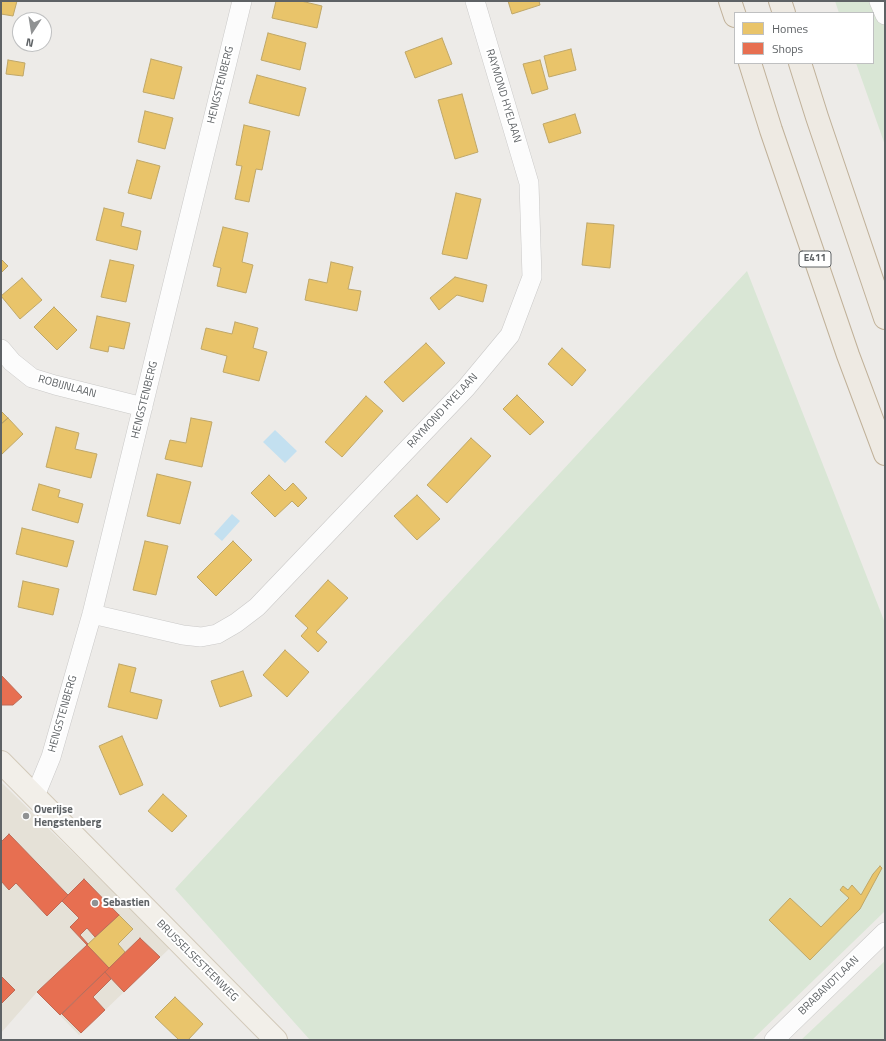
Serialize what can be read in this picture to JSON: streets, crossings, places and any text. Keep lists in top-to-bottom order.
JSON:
{
  "streets": {
    "highway": ["E411"],
    "main road": ["BRUSSELSESTEENWEG"],
    "street": [
      "HENGSTENBERG",
      "RAYMOND HYELAAN",
      "ROBIJNLAAN",
      "BRABANDTLAAN"
    ]
  },
  "crossings": [
    ["HENGSTENBERG", "RAYMOND HYELAAN"],
    ["HENGSTENBERG", "ROBIJNLAAN"],
    ["HENGSTENBERG", "BRUSSELSESTEENWEG"]
  ],
  "places": ["Overijse Hengstenberg", "Sebastien"],
  "legend": ["Homes", "Shops"],
  "north": "bottom"
}
